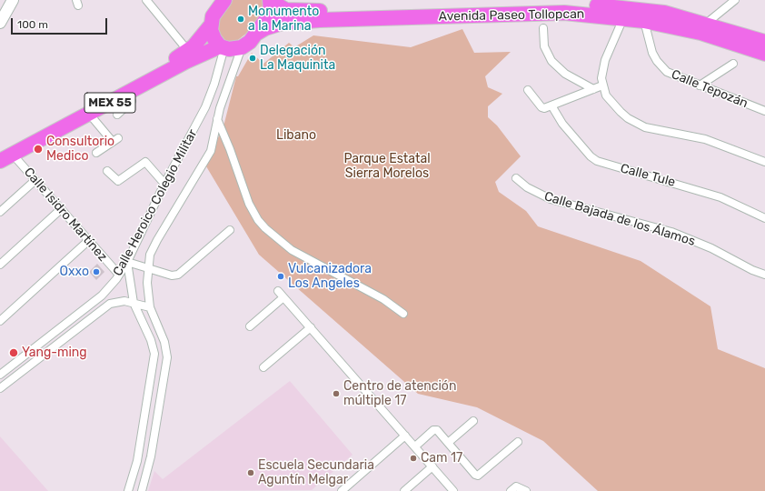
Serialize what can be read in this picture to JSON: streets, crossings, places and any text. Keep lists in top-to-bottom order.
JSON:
{
  "streets": {
    "highway": ["Avenida Paseo Tollopcan", "MEX 55"],
    "street": [
      "Calle Tepozán",
      "Calle Tule",
      "Calle Heroico Colegio Militar",
      "Calle Isidro Martínez",
      "Calle Bajada de los Álamos"
    ]
  },
  "crossings": [
    ["Avenida Paseo Tollopcan", "Calle Tepozán"],
    ["MEX 55", "Calle Heroico Colegio Militar"],
    ["MEX 55", "Calle Isidro Martínez"],
    ["Calle Heroico Colegio Militar", "Calle Isidro Martínez"]
  ],
  "parks": ["Libano", "Parque Estatal Sierra Morelos"],
  "places": [
    "Monumento a la Marina",
    "Delegación La Maquinita",
    "Consultorio Medico",
    "Oxxo",
    "Vulcanizadora Los Angeles",
    "Yang-ming",
    "Centro de atención múltiple 17",
    "Cam 17",
    "Escuela Secundaria Aguntín Melgar"
  ],
  "scale_bar": "100 m"
}
